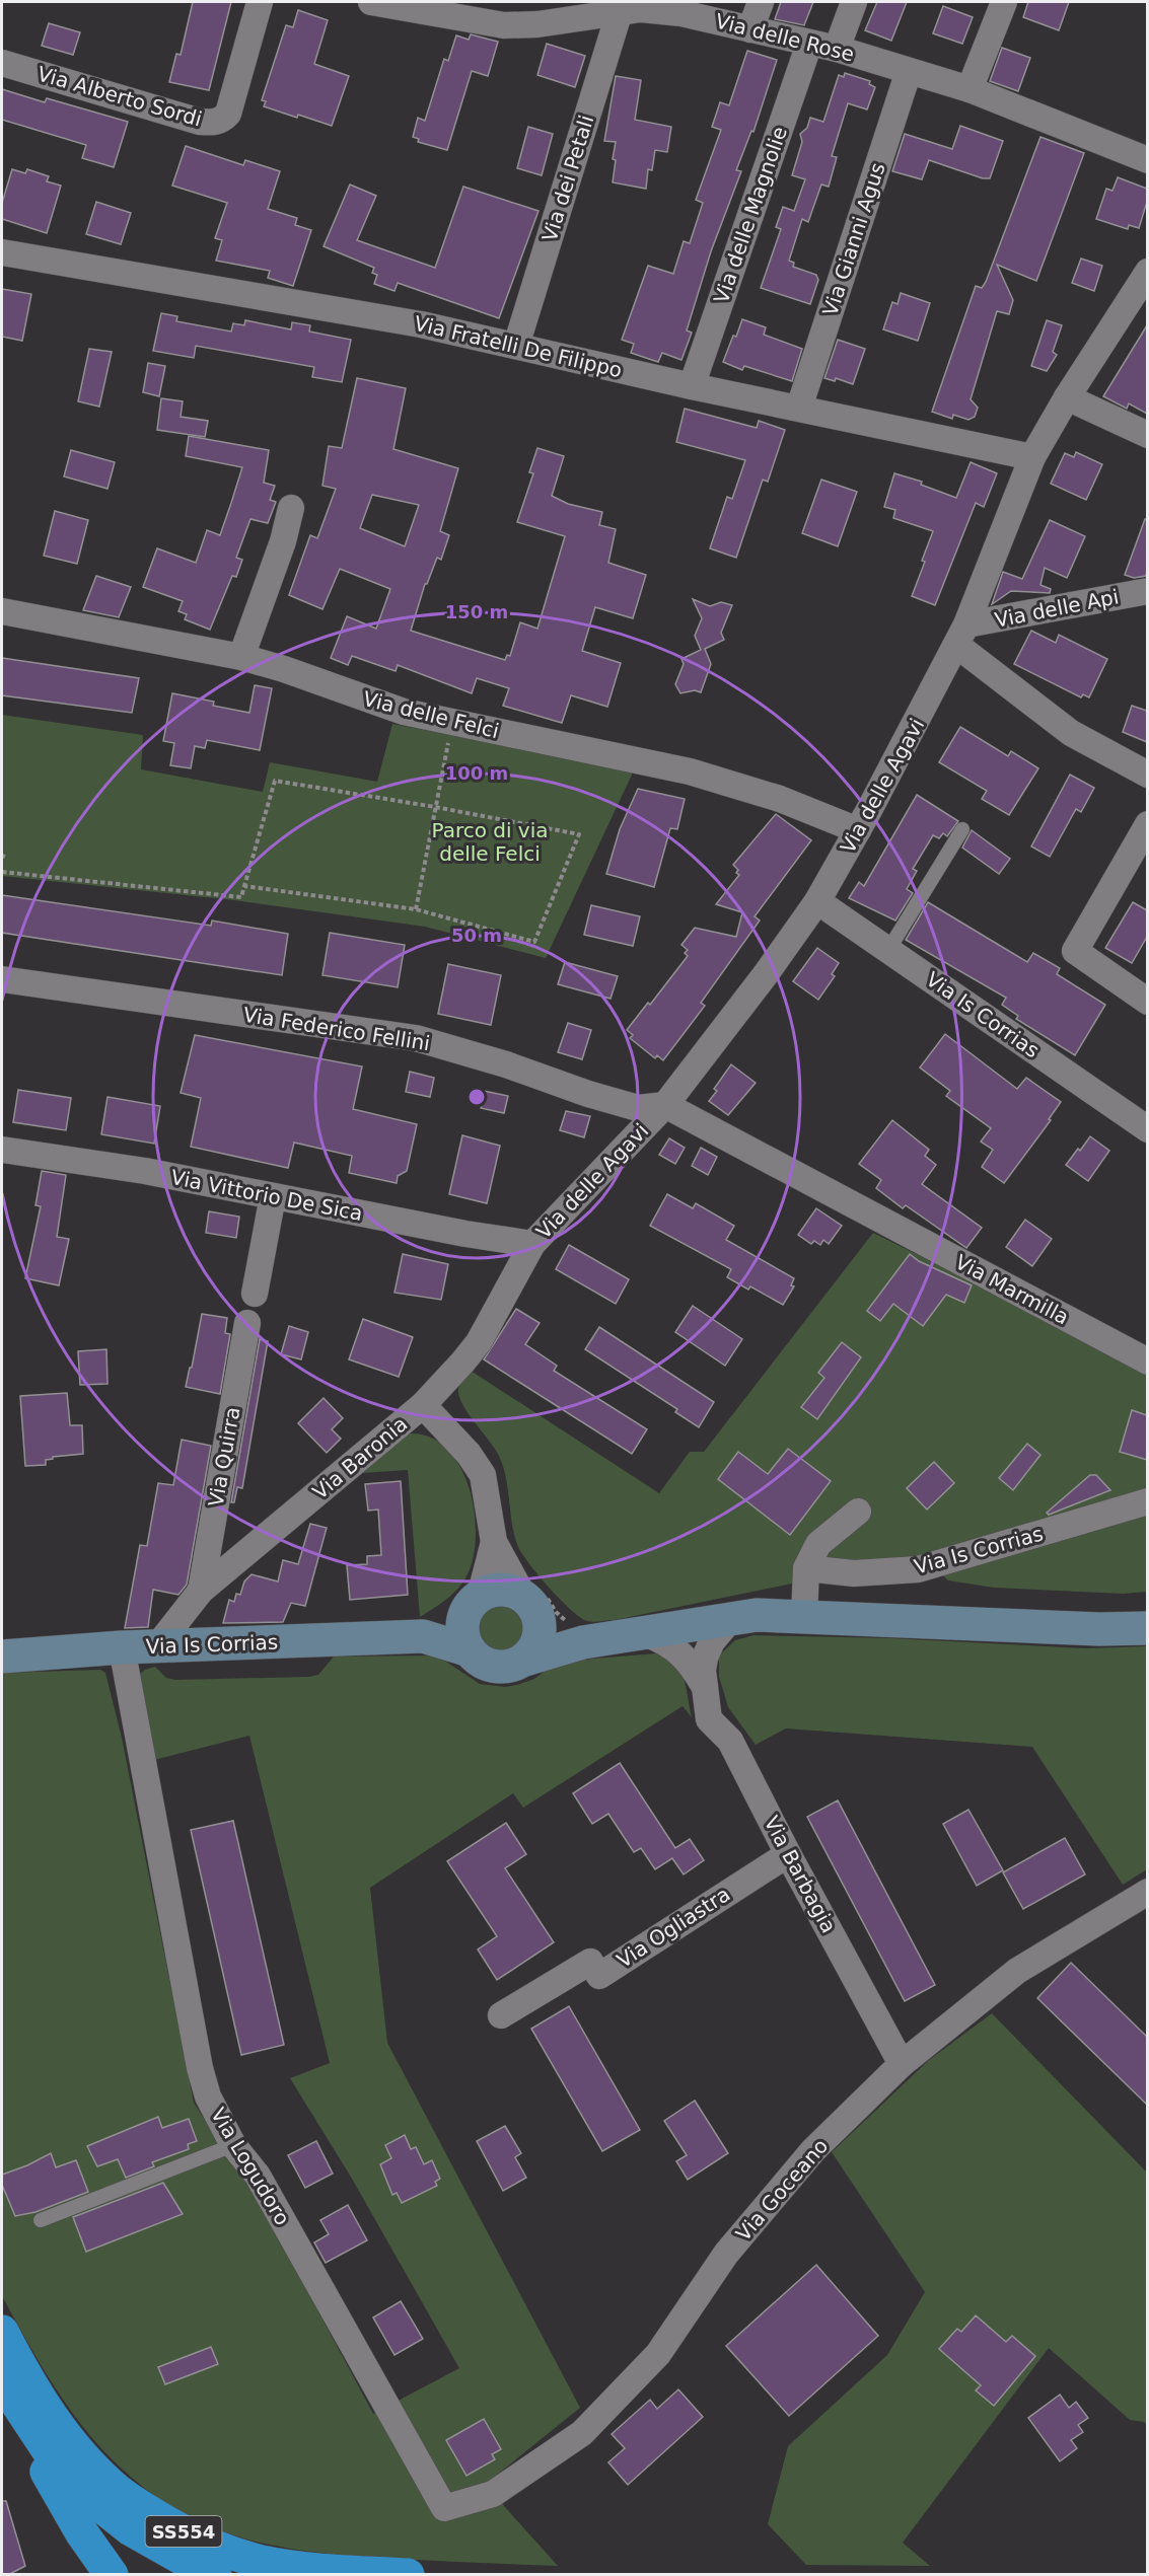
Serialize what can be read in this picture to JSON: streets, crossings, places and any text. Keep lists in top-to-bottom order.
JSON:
{
  "streets": {
    "highway": ["SS554"],
    "street": [
      "Via delle Rose",
      "Via Alberto Sordi",
      "Via dei Petali",
      "Via delle Magnolie",
      "Via Gianni Agus",
      "Via Fratelli De Filippo",
      "Via delle Api",
      "Via delle Felci",
      "Via delle Agavi",
      "Via Is Corrias",
      "Via Federico Fellini",
      "Via Vittorio De Sica",
      "Via Marmilla",
      "Via Quirra",
      "Via Baronia",
      "Via Barbagia",
      "Via Ogliastra",
      "Via Logudoro",
      "Via Goceano"
    ]
  },
  "crossings": [
    ["Via delle Rose", "Via dei Petali"],
    ["Via delle Rose", "Via delle Magnolie"],
    ["Via delle Rose", "Via Gianni Agus"],
    ["Via dei Petali", "Via Fratelli De Filippo"],
    ["Via delle Magnolie", "Via Fratelli De Filippo"],
    ["Via Gianni Agus", "Via Fratelli De Filippo"],
    ["Via Fratelli De Filippo", "Via delle Agavi"],
    ["Via delle Api", "Via delle Agavi"],
    ["Via delle Felci", "Via delle Agavi"],
    ["Via delle Agavi", "Via Is Corrias"],
    ["Via delle Agavi", "Via Federico Fellini"],
    ["Via delle Agavi", "Via Vittorio De Sica"],
    ["Via delle Agavi", "Via Marmilla"],
    ["Via delle Agavi", "Via Baronia"],
    ["Via Is Corrias", "Via Baronia"],
    ["Via Is Corrias", "Via Logudoro"],
    ["Via Federico Fellini", "Via Marmilla"],
    ["Via Vittorio De Sica", "Via Baronia"],
    ["Via Quirra", "Via Baronia"],
    ["Via Barbagia", "Via Ogliastra"],
    ["Via Barbagia", "Via Goceano"],
    ["Via Logudoro", "Via Goceano"]
  ],
  "parks": ["Parco di via delle Felci"],
  "rings": ["150 m", "100 m", "50 m"]
}
